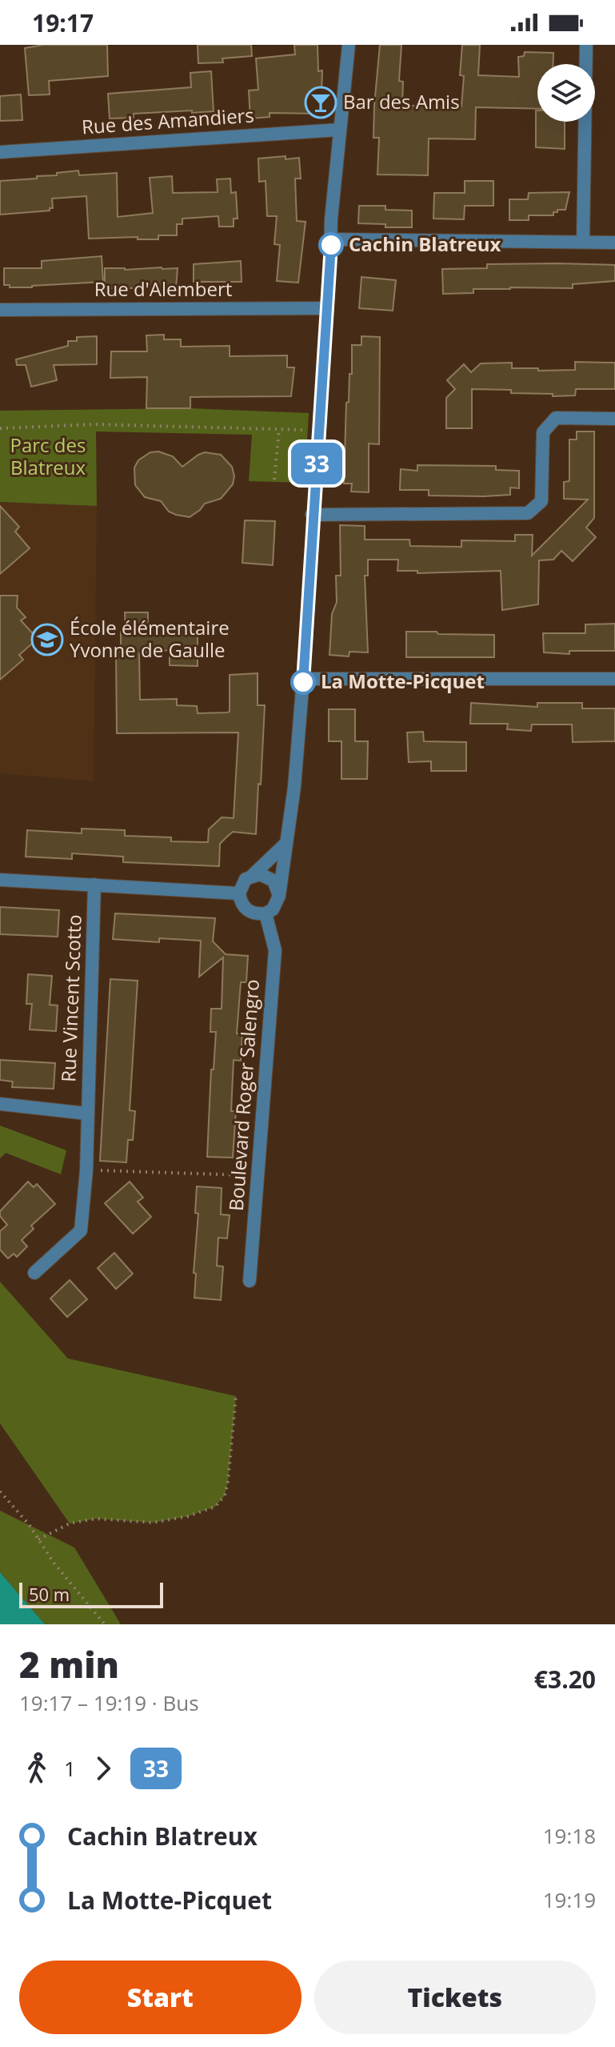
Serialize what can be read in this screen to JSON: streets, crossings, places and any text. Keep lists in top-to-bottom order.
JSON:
{
  "streets": {
    "street": [
      "Rue des Amandiers",
      "Rue d'Alembert",
      "Rue Vincent Scotto",
      "Boulevard Roger Salengro"
    ]
  },
  "parks": ["Parc des Blatreux"],
  "places": {
    "bar": ["Bar des Amis"],
    "other": ["Cachin Blatreux", "La Motte-Picquet"],
    "school or university": ["École élémentaire Yvonne de Gaulle"]
  },
  "lines": ["bus line 33"],
  "scale_bar": "50 m",
  "page": {
    "status": "19:17",
    "on_map": "33",
    "scale": "50 m",
    "heading": ["2 min", "19:17 – 19:19 · Bus", "€3.20"],
    "legs": ["1", "33"],
    "list": [
      {
        "name": "Cachin Blatreux",
        "value": "19:18"
      },
      {
        "name": "La Motte-Picquet",
        "value": "19:19"
      }
    ],
    "buttons": ["Start", "Tickets"]
  }
}
